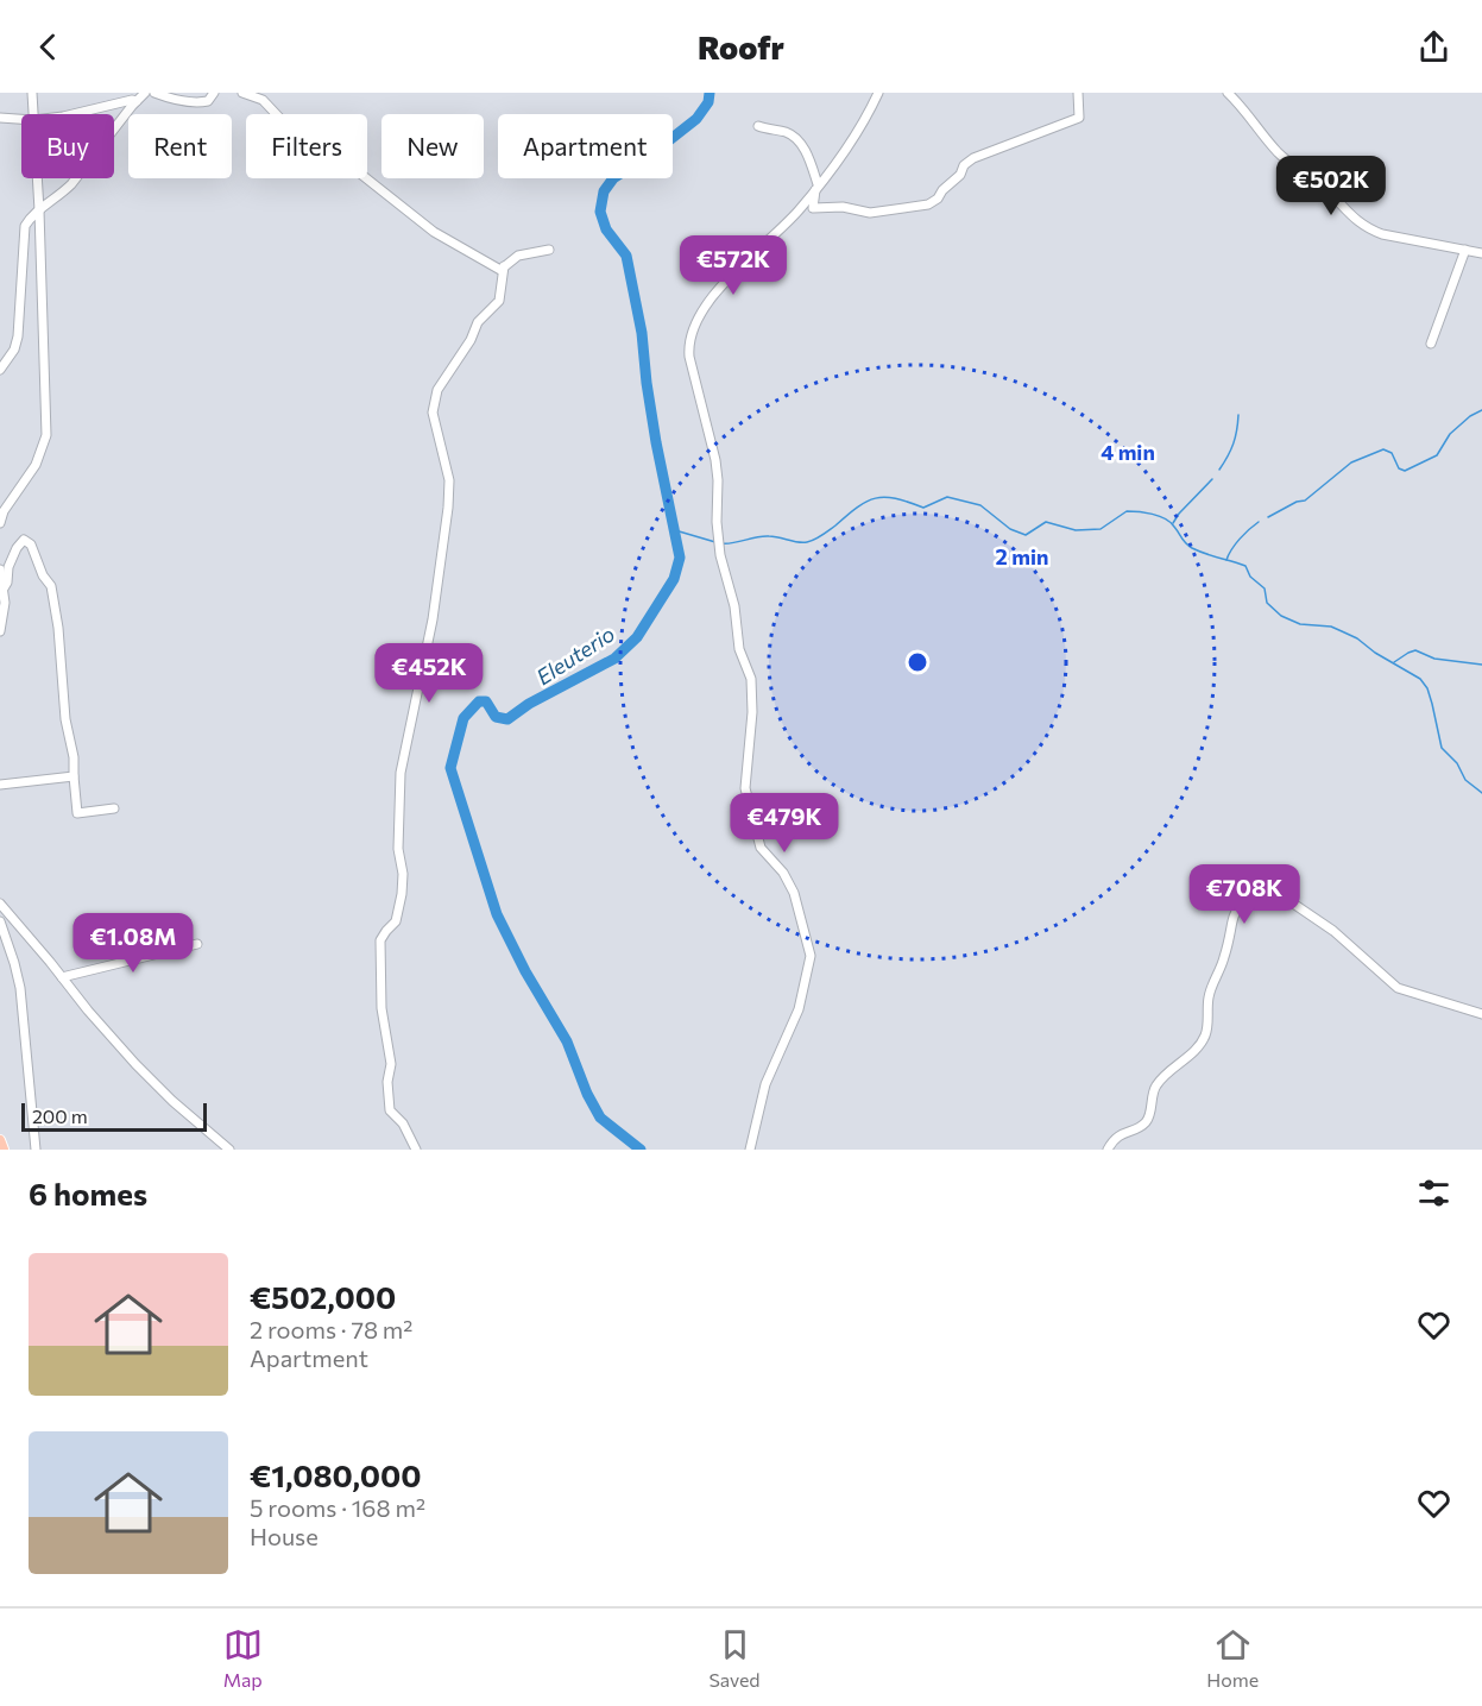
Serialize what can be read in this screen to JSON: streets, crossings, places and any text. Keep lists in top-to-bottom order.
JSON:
{
  "water": ["Eleuterio"],
  "scale_bar": "200 m",
  "page": {
    "header": "Roofr",
    "chip": [
      "Buy",
      "Rent",
      "Filters",
      "New",
      "Apartment"
    ],
    "price": [
      "€502K",
      "€572K",
      "€452K",
      "€479K",
      "€708K",
      "€1.08M"
    ],
    "scale": "200 m",
    "heading": "6 homes",
    "list": [
      {
        "name": "€502,000",
        "note": "2 rooms · 78 m² · Apartment"
      },
      {
        "name": "€1,080,000",
        "note": "5 rooms · 168 m² · House"
      }
    ],
    "tabs": ["Map", "Saved", "Home"]
  },
  "rings": ["4 min", "2 min"]
}
